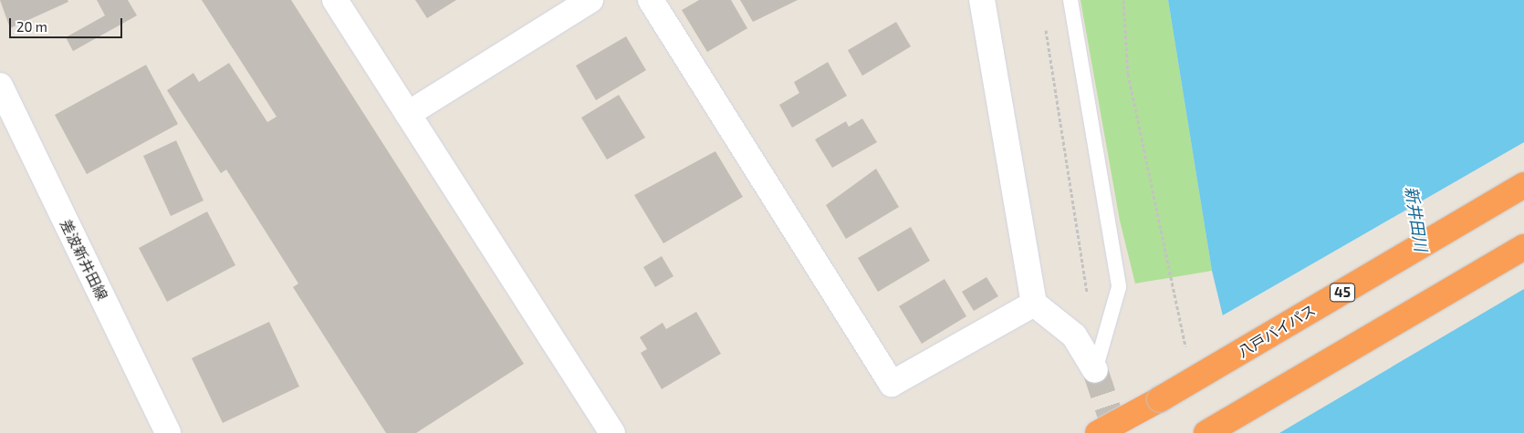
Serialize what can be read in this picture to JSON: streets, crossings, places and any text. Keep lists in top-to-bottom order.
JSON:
{
  "streets": {
    "highway": ["45", "八戸バイパス"],
    "street": ["差波新井田線"]
  },
  "water": ["新井田川"],
  "scale_bar": "20 m"
}
